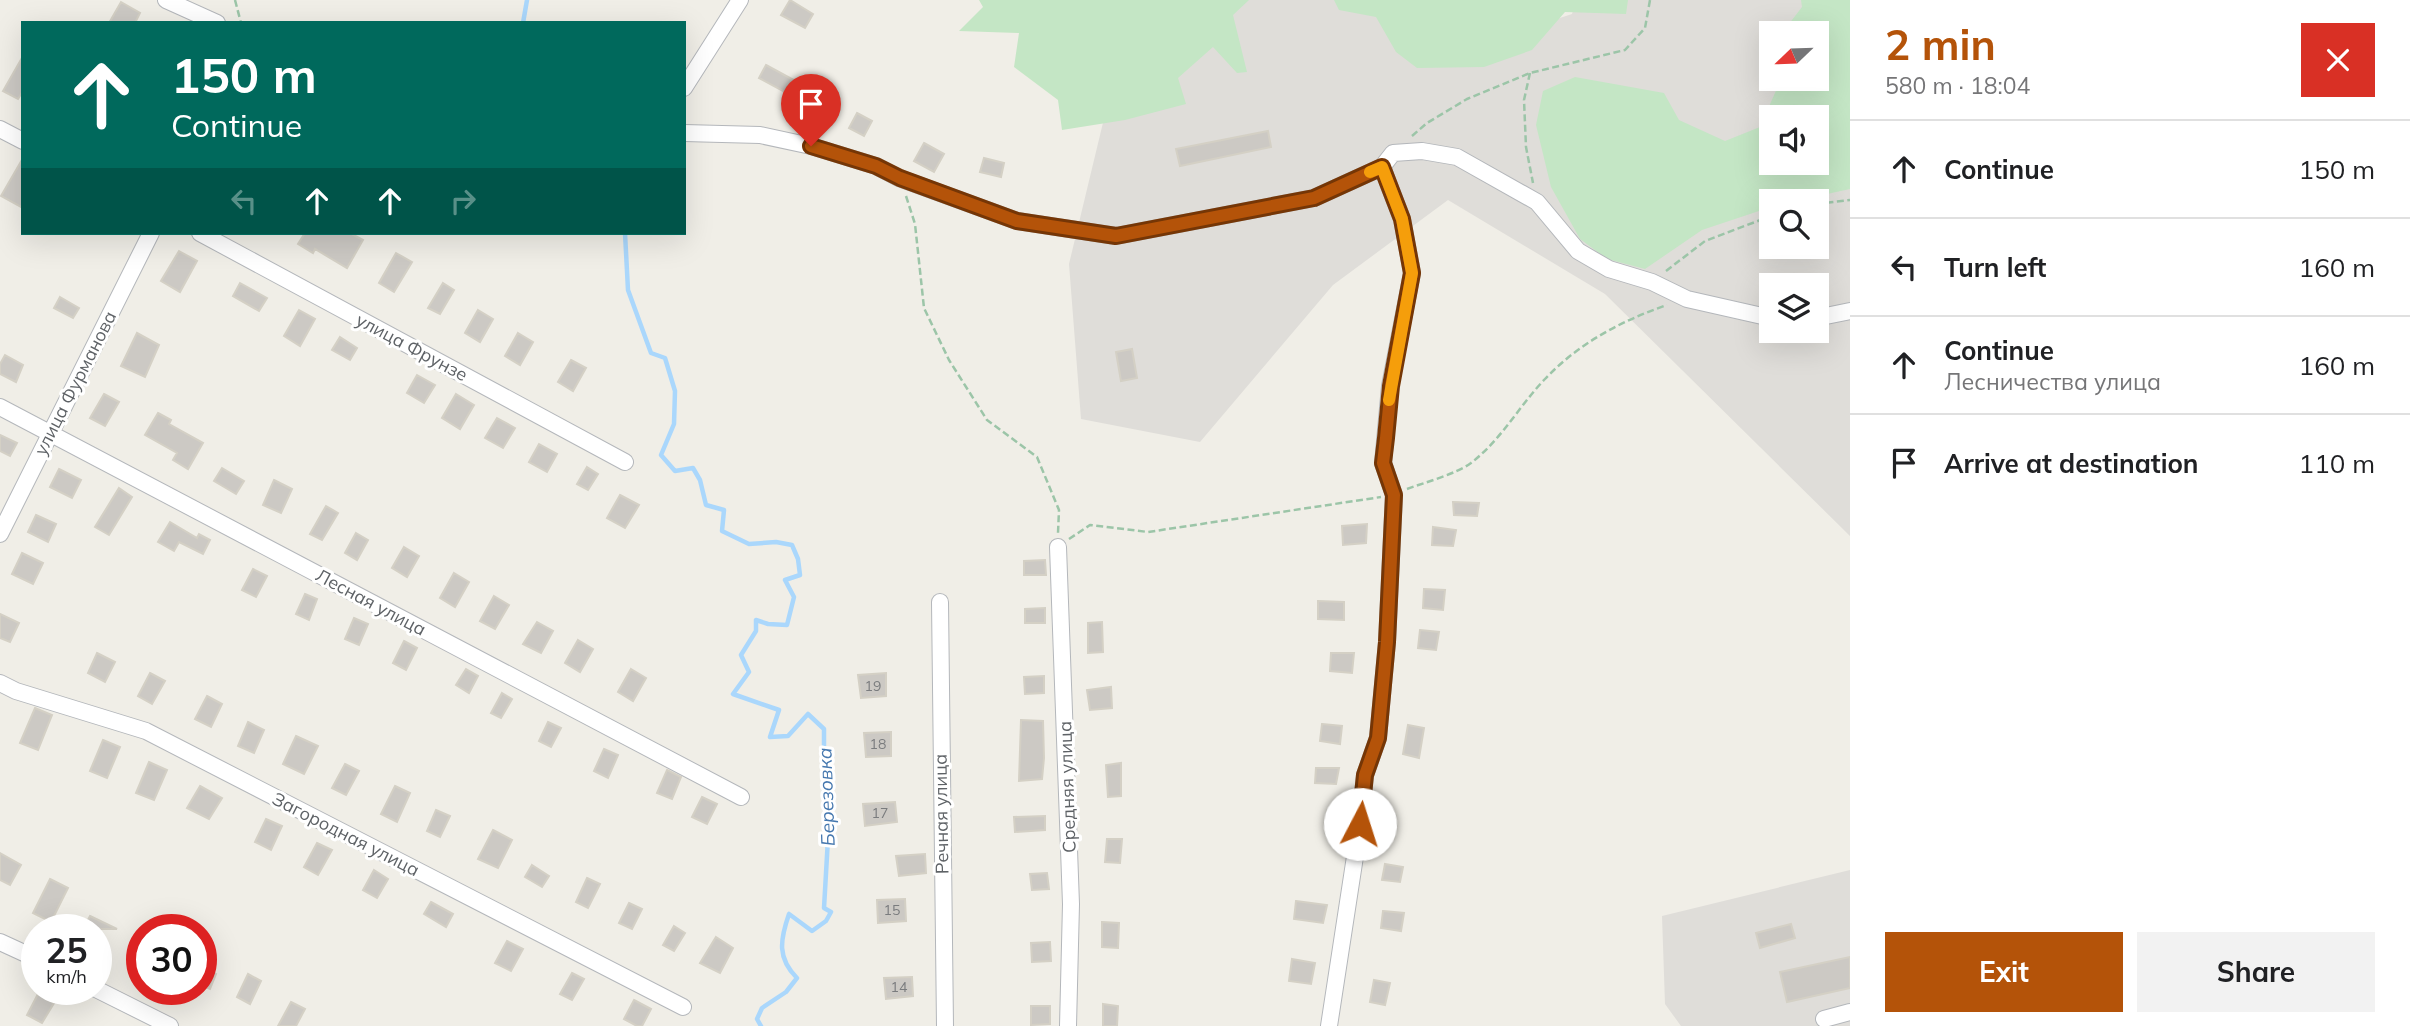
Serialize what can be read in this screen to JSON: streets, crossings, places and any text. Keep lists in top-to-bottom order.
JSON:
{
  "streets": {
    "street": [
      "улица Фрунзе",
      "улица Фурманова",
      "Лесная улица",
      "Средняя улица",
      "Речная улица",
      "Загородная улица"
    ]
  },
  "crossings": [
    ["улица Фурманова", "Лесная улица"]
  ],
  "water": ["Березовка"],
  "house_numbers": [
    "19",
    "18",
    "17",
    "15",
    "14"
  ],
  "north": "bottom left",
  "page": {
    "heading": ["2 min", "580 m · 18:04"],
    "turn": ["150 m", "Continue"],
    "list": [
      {
        "name": "Continue",
        "value": "150 m"
      },
      {
        "name": "Turn left",
        "value": "160 m"
      },
      {
        "name": "Continue",
        "note": "Лесничества улица",
        "value": "160 m"
      },
      {
        "name": "Arrive at destination",
        "value": "110 m"
      }
    ],
    "speed": "25 km/h",
    "limit": "30",
    "buttons": ["Exit", "Share"]
  }
}
